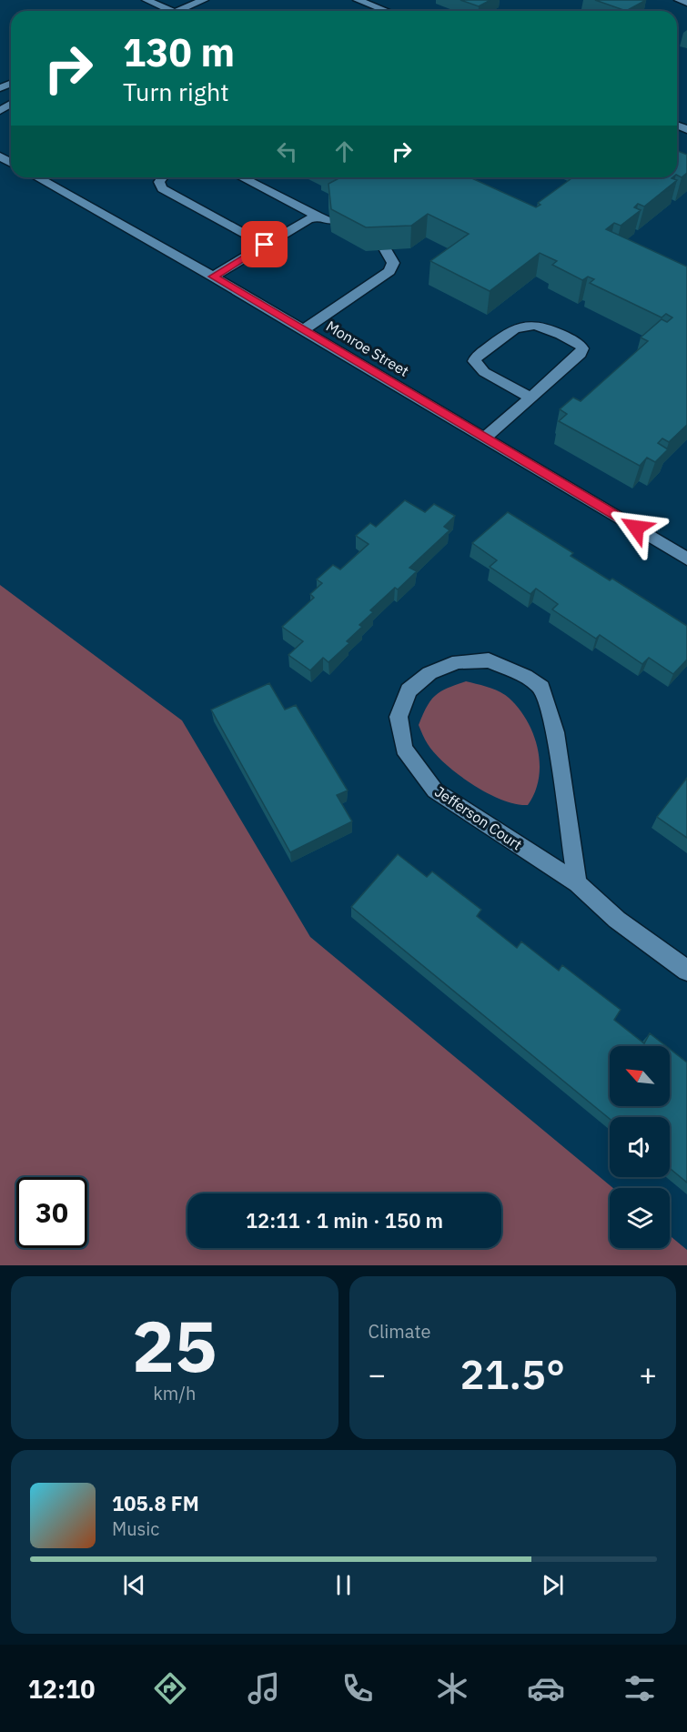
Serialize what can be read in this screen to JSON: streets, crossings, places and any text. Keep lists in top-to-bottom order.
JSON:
{
  "streets": {
    "street": ["Monroe Street", "Jefferson Court"]
  },
  "north": "top left",
  "page": {
    "turn": ["130 m", "Turn right"],
    "limit": "30",
    "trip": "12:11 · 1 min · 150 m",
    "tile": [
      ["25", "km/h"],
      "Climate"
    ],
    "heat": ["−", "21.5°", "+"],
    "song": ["105.8 FM", "Music"],
    "tabs": "12:10"
  }
}
